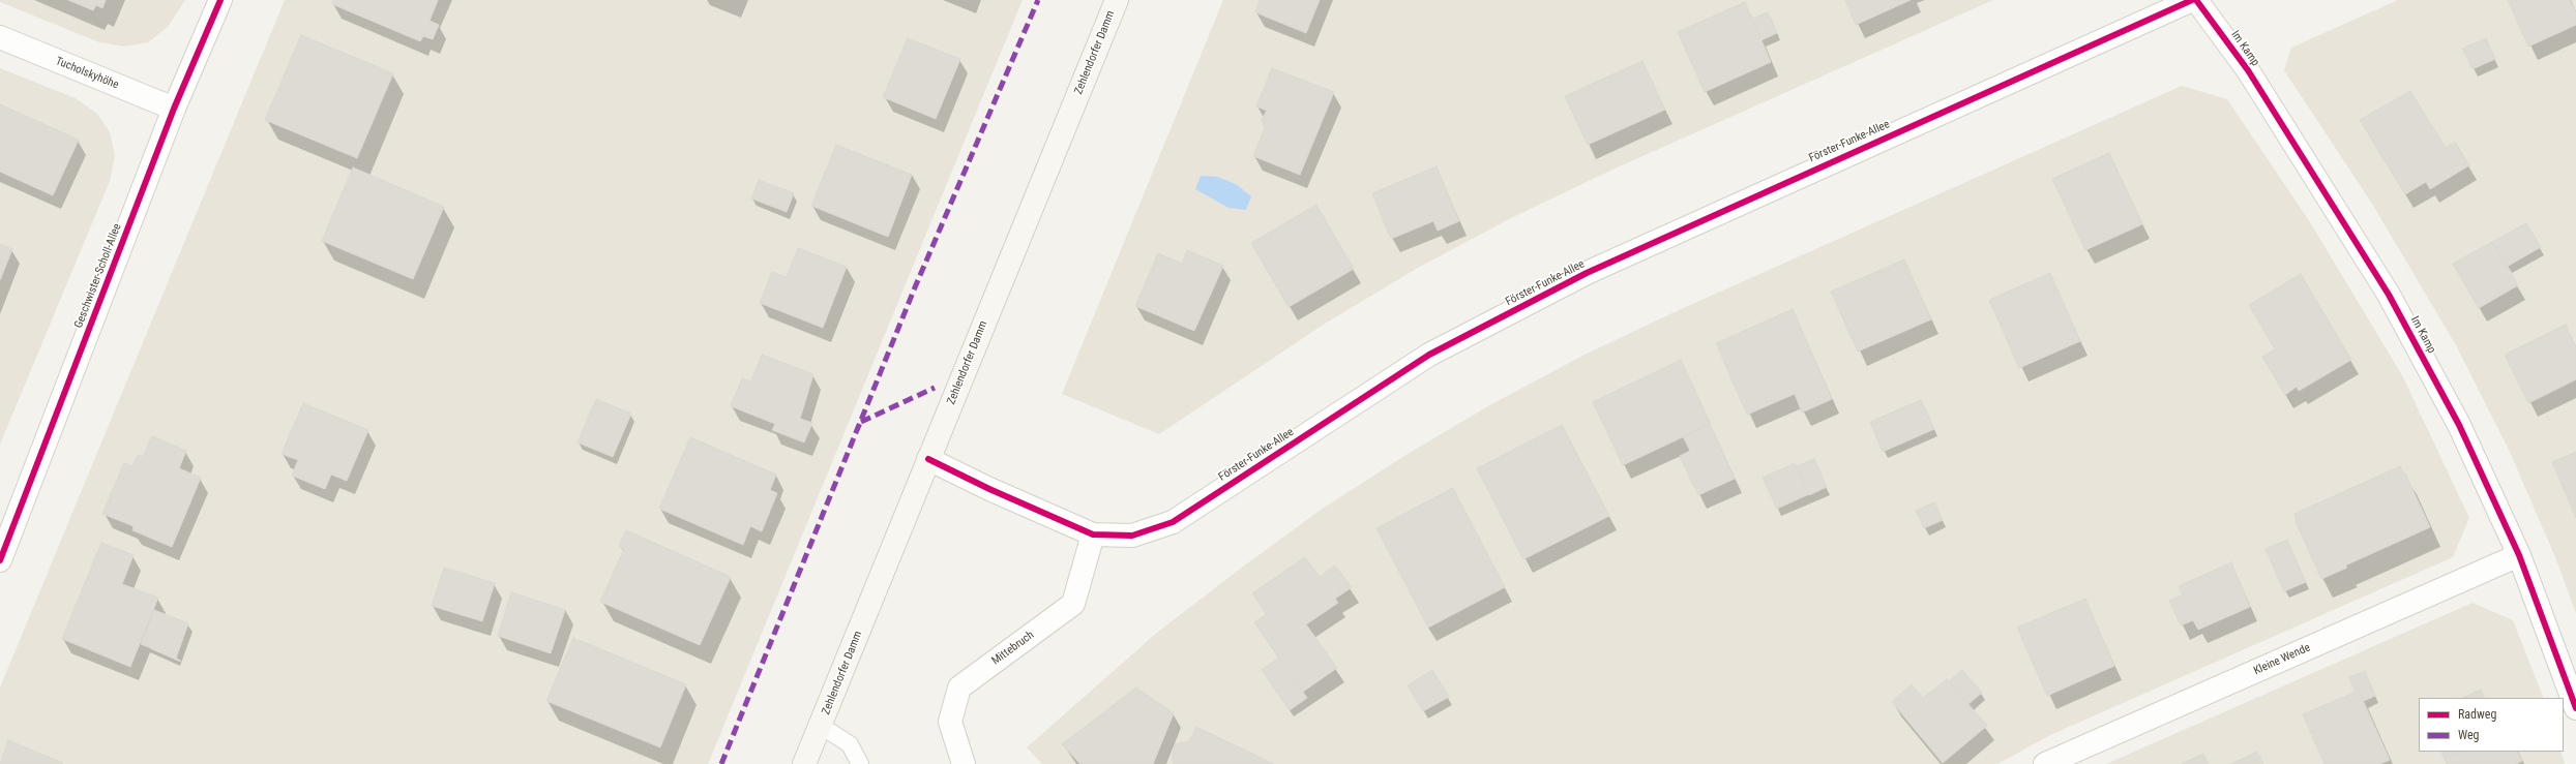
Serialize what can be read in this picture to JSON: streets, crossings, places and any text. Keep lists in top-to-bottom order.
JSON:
{
  "streets": {
    "main road": ["Zehlendorfer Damm"],
    "street": [
      "Im Kamp",
      "Tucholskyhöhe",
      "Förster-Funke-Allee",
      "Geschwister-Scholl-Allee",
      "Mittebruch",
      "Kleine Wende"
    ]
  },
  "crossings": [
    ["Im Kamp", "Kleine Wende"],
    ["Zehlendorfer Damm", "Förster-Funke-Allee"],
    ["Tucholskyhöhe", "Geschwister-Scholl-Allee"],
    ["Förster-Funke-Allee", "Mittebruch"]
  ],
  "legend": ["Radweg", "Weg"]
}
